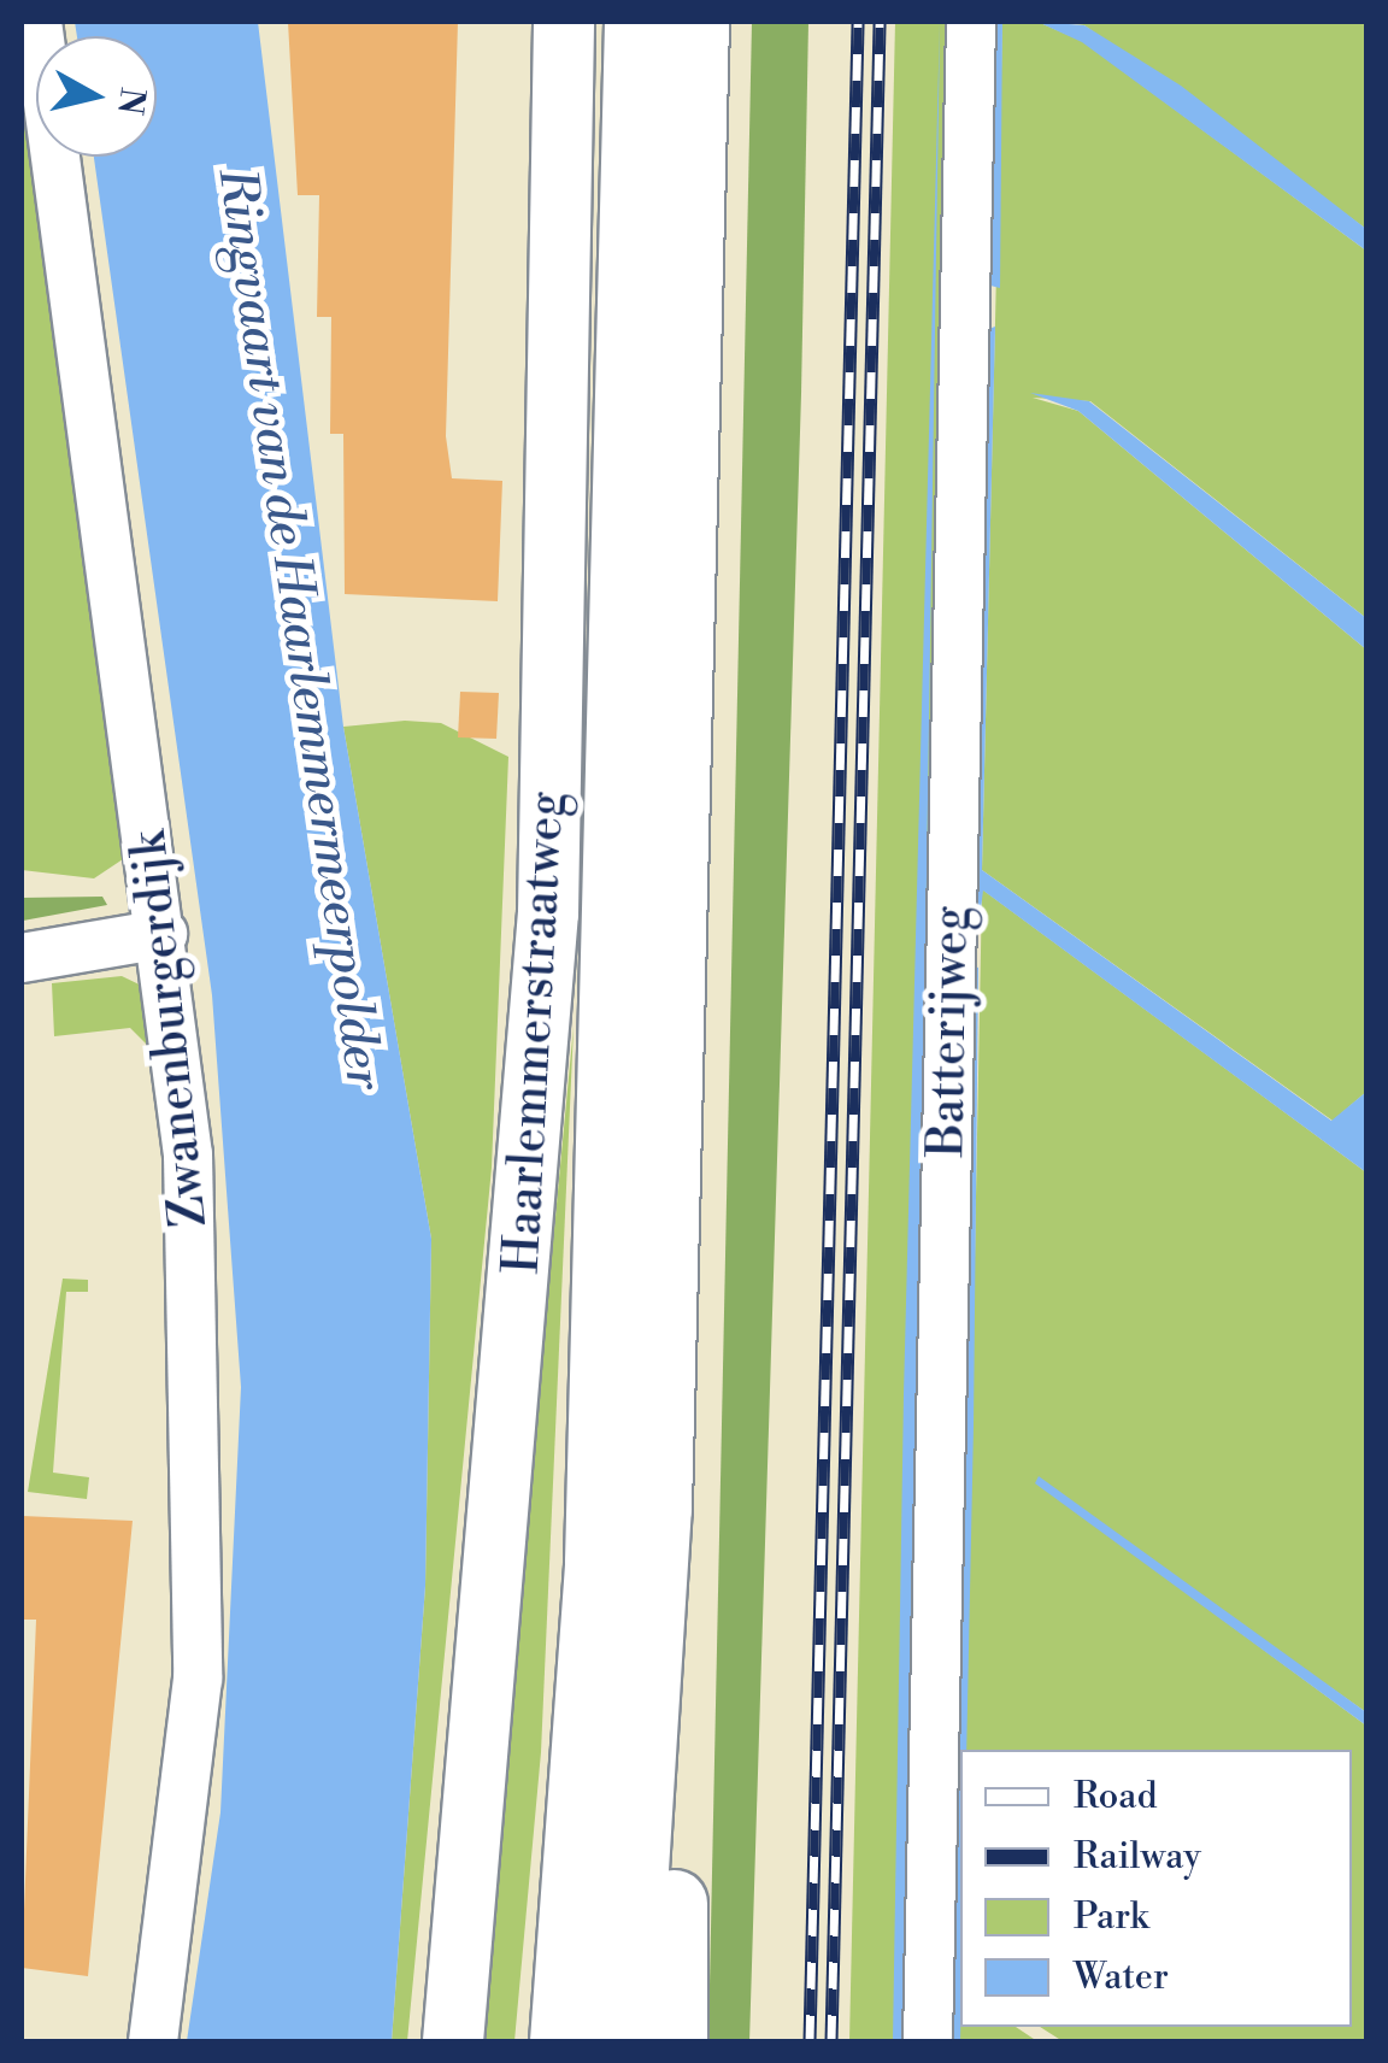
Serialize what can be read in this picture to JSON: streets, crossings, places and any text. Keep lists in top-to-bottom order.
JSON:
{
  "streets": {
    "main road": ["Haarlemmerstraatweg"],
    "street": ["Zwanenburgerdijk", "Batterijweg"]
  },
  "water": ["Ringvaart van de Haarlemmermeerpolder"],
  "legend": [
    "Road",
    "Railway",
    "Park",
    "Water"
  ],
  "north": "right"
}
